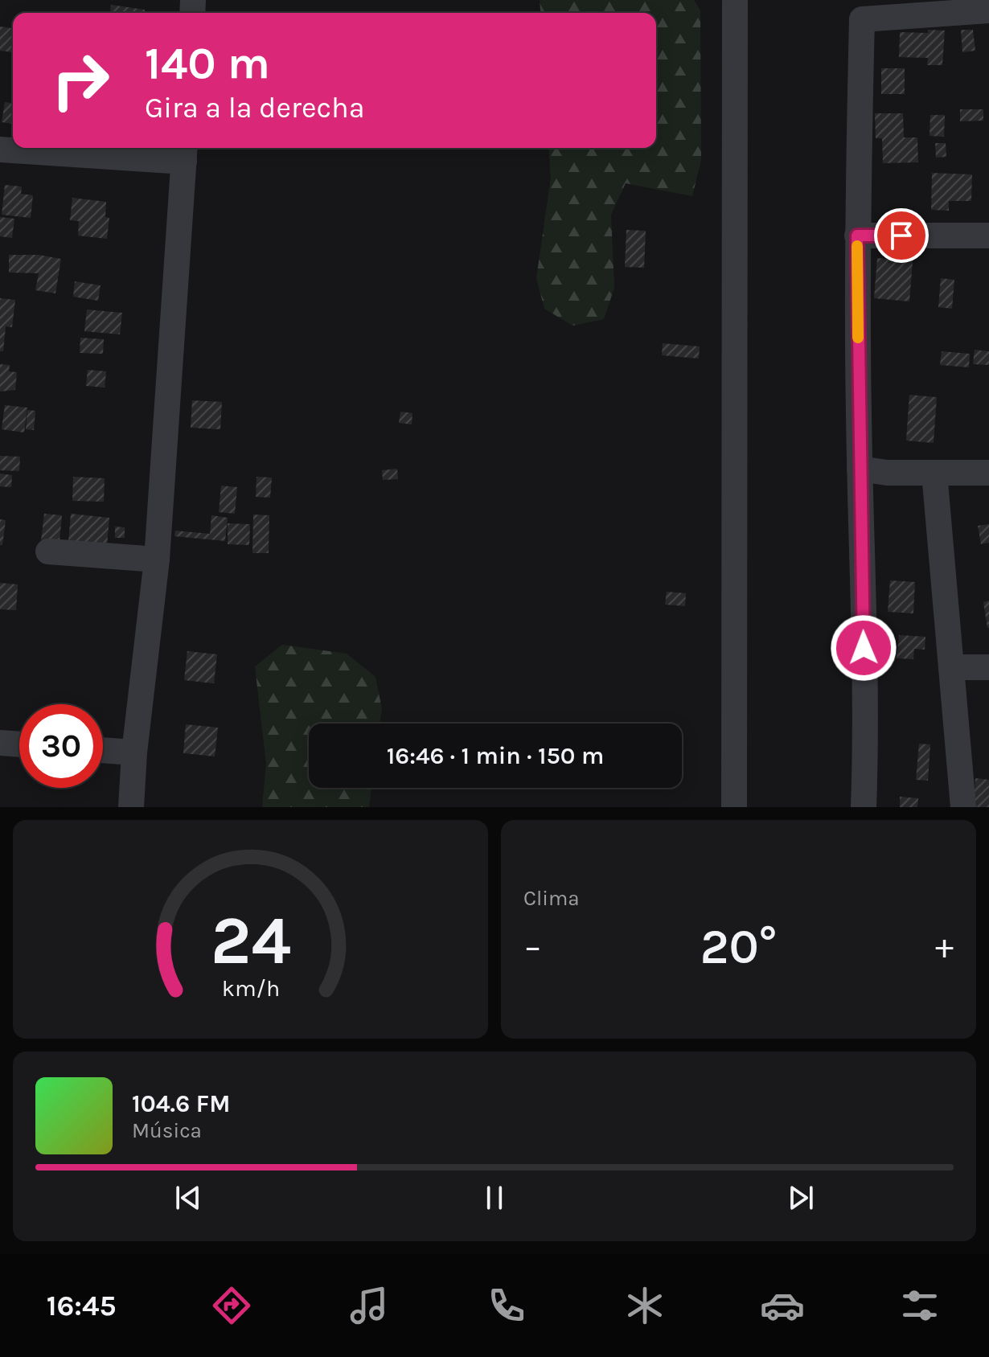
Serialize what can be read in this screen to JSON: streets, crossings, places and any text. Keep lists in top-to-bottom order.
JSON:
{
  "page": {
    "turn": ["140 m", "Gira a la derecha"],
    "limit": "30",
    "trip": "16:46 · 1 min · 150 m",
    "tile": "Clima",
    "heat": ["−", "20°", "+"],
    "song": ["104.6 FM", "Música"],
    "tabs": "16:45",
    "gauge": ["24", "km/h"]
  }
}
